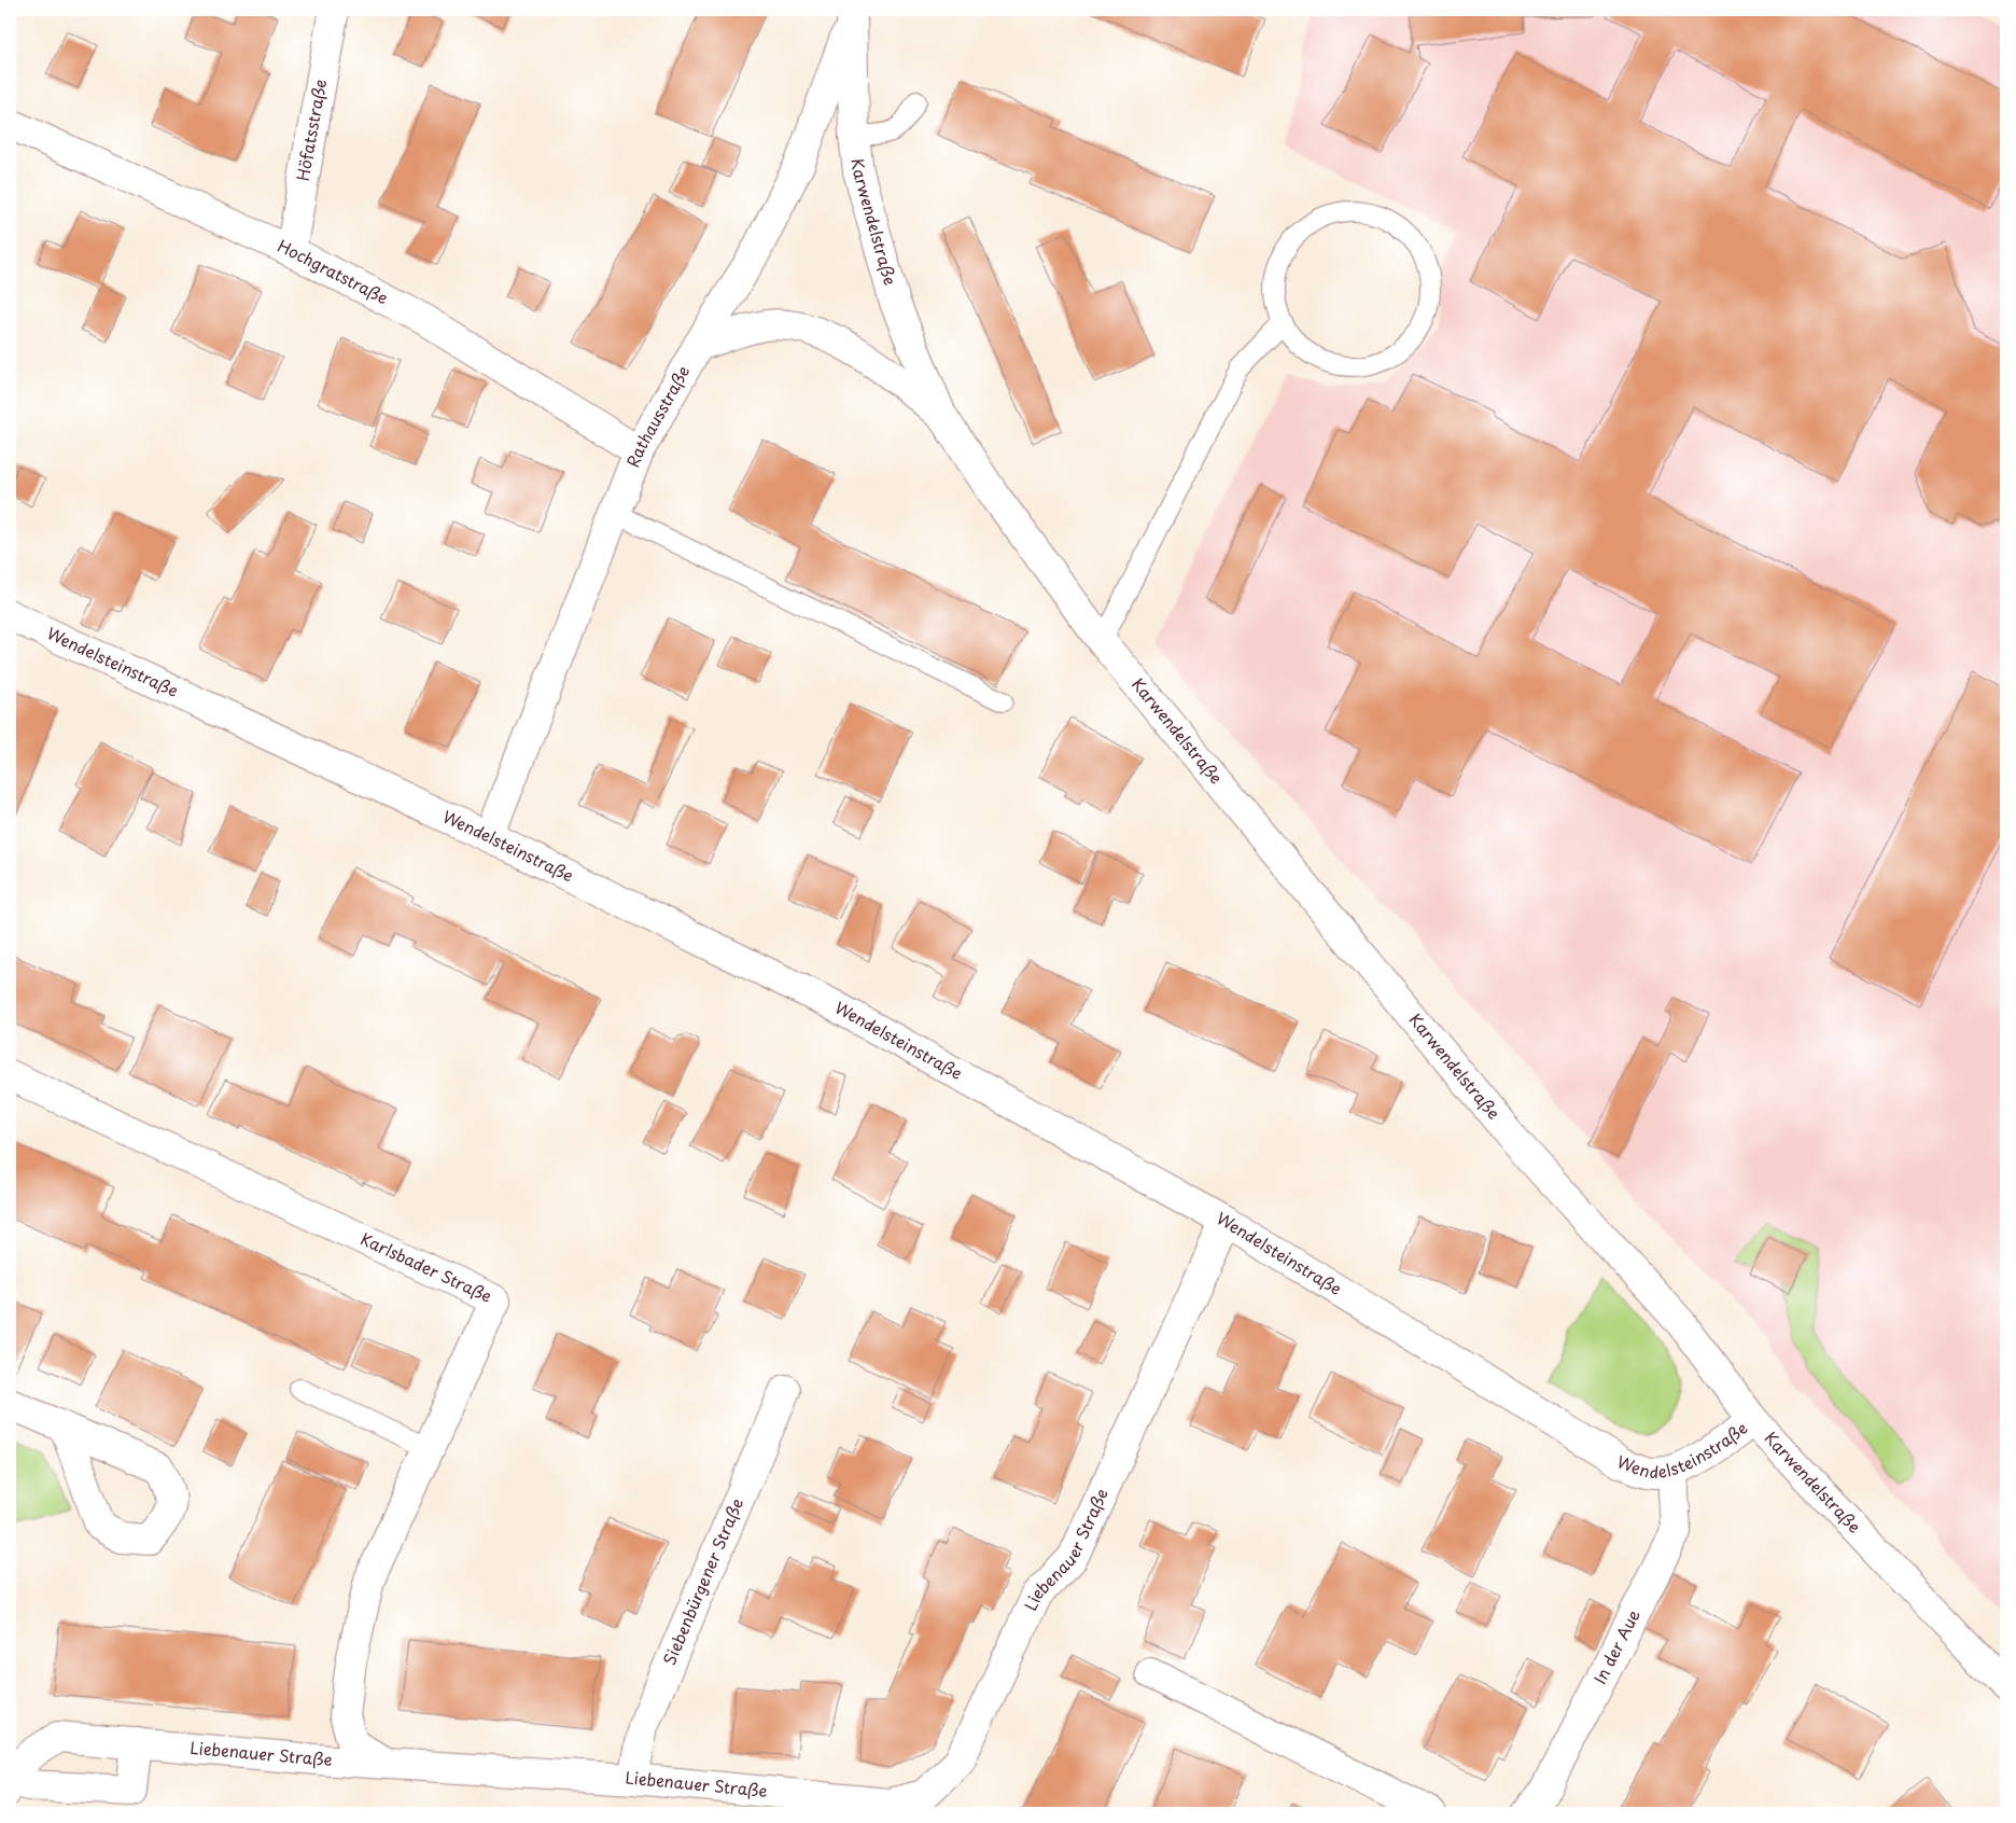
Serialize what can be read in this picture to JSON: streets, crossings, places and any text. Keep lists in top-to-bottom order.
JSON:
{
  "streets": {
    "street": [
      "Höfatsstraße",
      "Karwendelstraße",
      "Hochgratstraße",
      "Rathausstraße",
      "Wendelsteinstraße",
      "Karlsbader Straße",
      "Liebenauer Straße",
      "Siebenbürgener Straße",
      "In der Aue"
    ]
  },
  "crossings": [
    ["Höfatsstraße", "Hochgratstraße"],
    ["Karwendelstraße", "Rathausstraße"],
    ["Karwendelstraße", "Wendelsteinstraße"],
    ["Hochgratstraße", "Rathausstraße"],
    ["Rathausstraße", "Wendelsteinstraße"],
    ["Wendelsteinstraße", "Liebenauer Straße"],
    ["Wendelsteinstraße", "In der Aue"],
    ["Karlsbader Straße", "Liebenauer Straße"],
    ["Liebenauer Straße", "Siebenbürgener Straße"]
  ]
}
